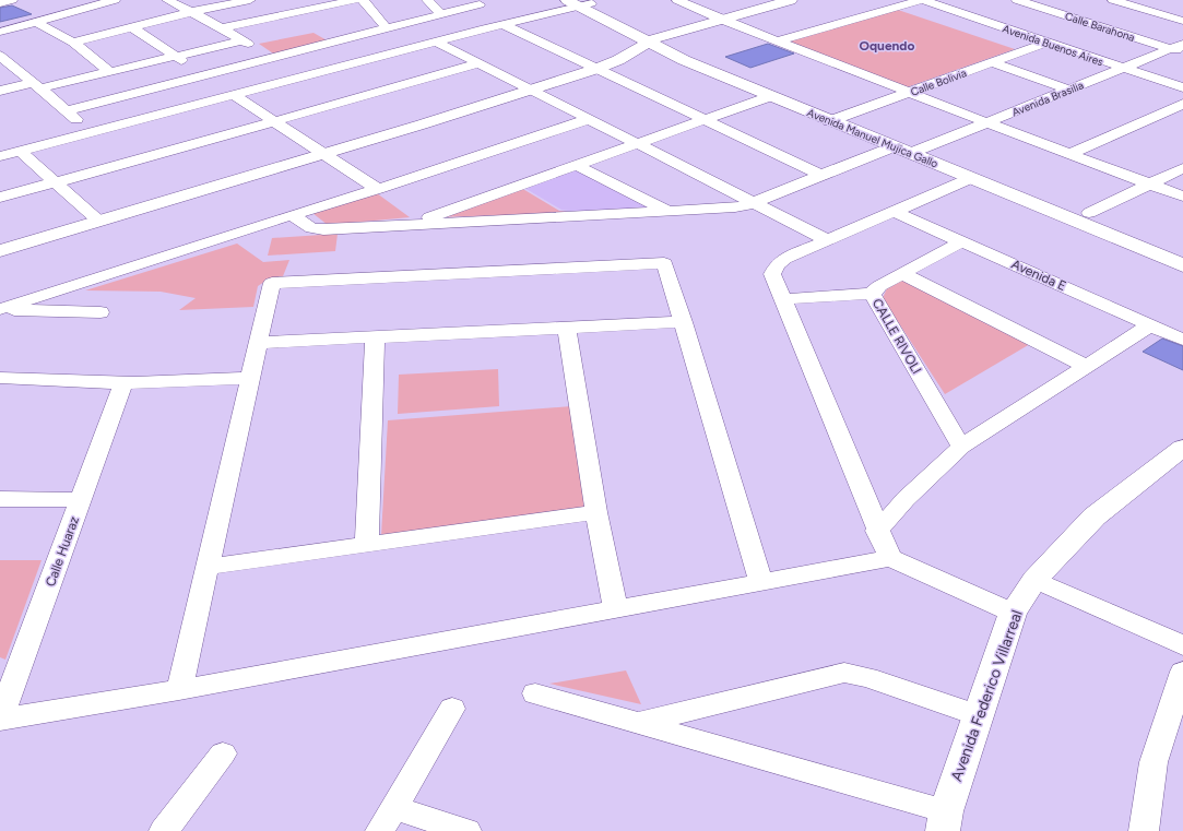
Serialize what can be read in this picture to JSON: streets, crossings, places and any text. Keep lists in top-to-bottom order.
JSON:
{
  "streets": {
    "street": [
      "Calle Barahona",
      "Avenida Buenos Aires",
      "Calle Bolivia",
      "Avenida Brasilia",
      "Avenida Manuel Mujica Gallo",
      "Avenida E",
      "CALLE RIVOLI",
      "Calle Huaraz",
      "Avenida Federico Villarreal"
    ]
  },
  "crossings": [
    ["Calle Barahona", "Avenida Brasilia"],
    ["Avenida Buenos Aires", "Calle Bolivia"],
    ["Avenida Buenos Aires", "Avenida Brasilia"],
    ["Calle Bolivia", "Avenida Manuel Mujica Gallo"],
    ["Avenida Brasilia", "Avenida Manuel Mujica Gallo"],
    ["Avenida E", "CALLE RIVOLI"]
  ],
  "districts": ["Oquendo"]
}
